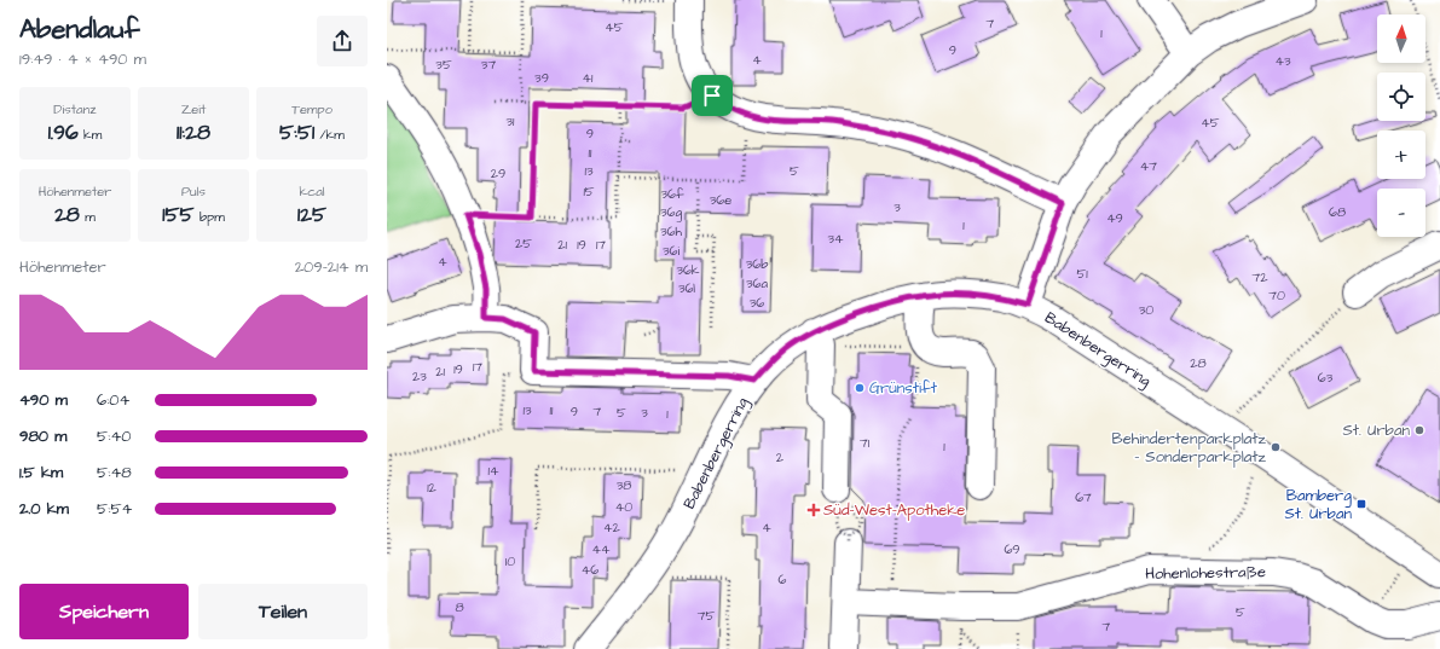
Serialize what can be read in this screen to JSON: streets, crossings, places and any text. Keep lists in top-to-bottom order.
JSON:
{
  "streets": {
    "street": ["Babenbergerring", "Hohenlohestraße"]
  },
  "places": {
    "other": ["Grünstift", "St. Urban", "Behindertenparkplatz - Sonderparkplatz"],
    "transit": ["Bamberg St. Urban"],
    "health": ["Süd-West-Apotheke"]
  },
  "house_numbers": [
    "7",
    "45",
    "1",
    "9",
    "4",
    "43",
    "35",
    "37",
    "39",
    "41",
    "31",
    "45",
    "9",
    "11",
    "47",
    "13",
    "5",
    "29",
    "15",
    "36f",
    "36e",
    "3",
    "36g",
    "68",
    "49",
    "1",
    "36h",
    "34",
    "25",
    "21",
    "19",
    "17",
    "36i",
    "4",
    "36b",
    "36k",
    "51",
    "72",
    "36a",
    "36l",
    "70",
    "36",
    "30",
    "28",
    "17",
    "19",
    "21",
    "23",
    "63",
    "13",
    "11",
    "9",
    "7",
    "5",
    "3",
    "1",
    "71",
    "1",
    "2",
    "14",
    "38",
    "12",
    "67",
    "40",
    "42",
    "4",
    "44",
    "69",
    "10",
    "46",
    "6",
    "8",
    "5",
    "75",
    "7"
  ],
  "north": "top",
  "page": {
    "heading": ["Abendlauf", "19:49 · 4 × 490 m"],
    "map_buttons": ["+", "−"],
    "stats": [
      ["Distanz", "1.96 km"],
      ["Zeit", "11:28"],
      ["Tempo", "5:51 /km"],
      ["Höhenmeter", "28 m"],
      ["Puls", "155 bpm"],
      ["kcal", "125"]
    ],
    "chart": ["Höhenmeter", "209–214 m"],
    "list": [
      {
        "name": "490 m",
        "note": "6:04"
      },
      {
        "name": "980 m",
        "note": "5:40"
      },
      {
        "name": "1.5 km",
        "note": "5:48"
      },
      {
        "name": "2.0 km",
        "note": "5:54"
      }
    ],
    "buttons": ["Speichern", "Teilen"]
  }
}
